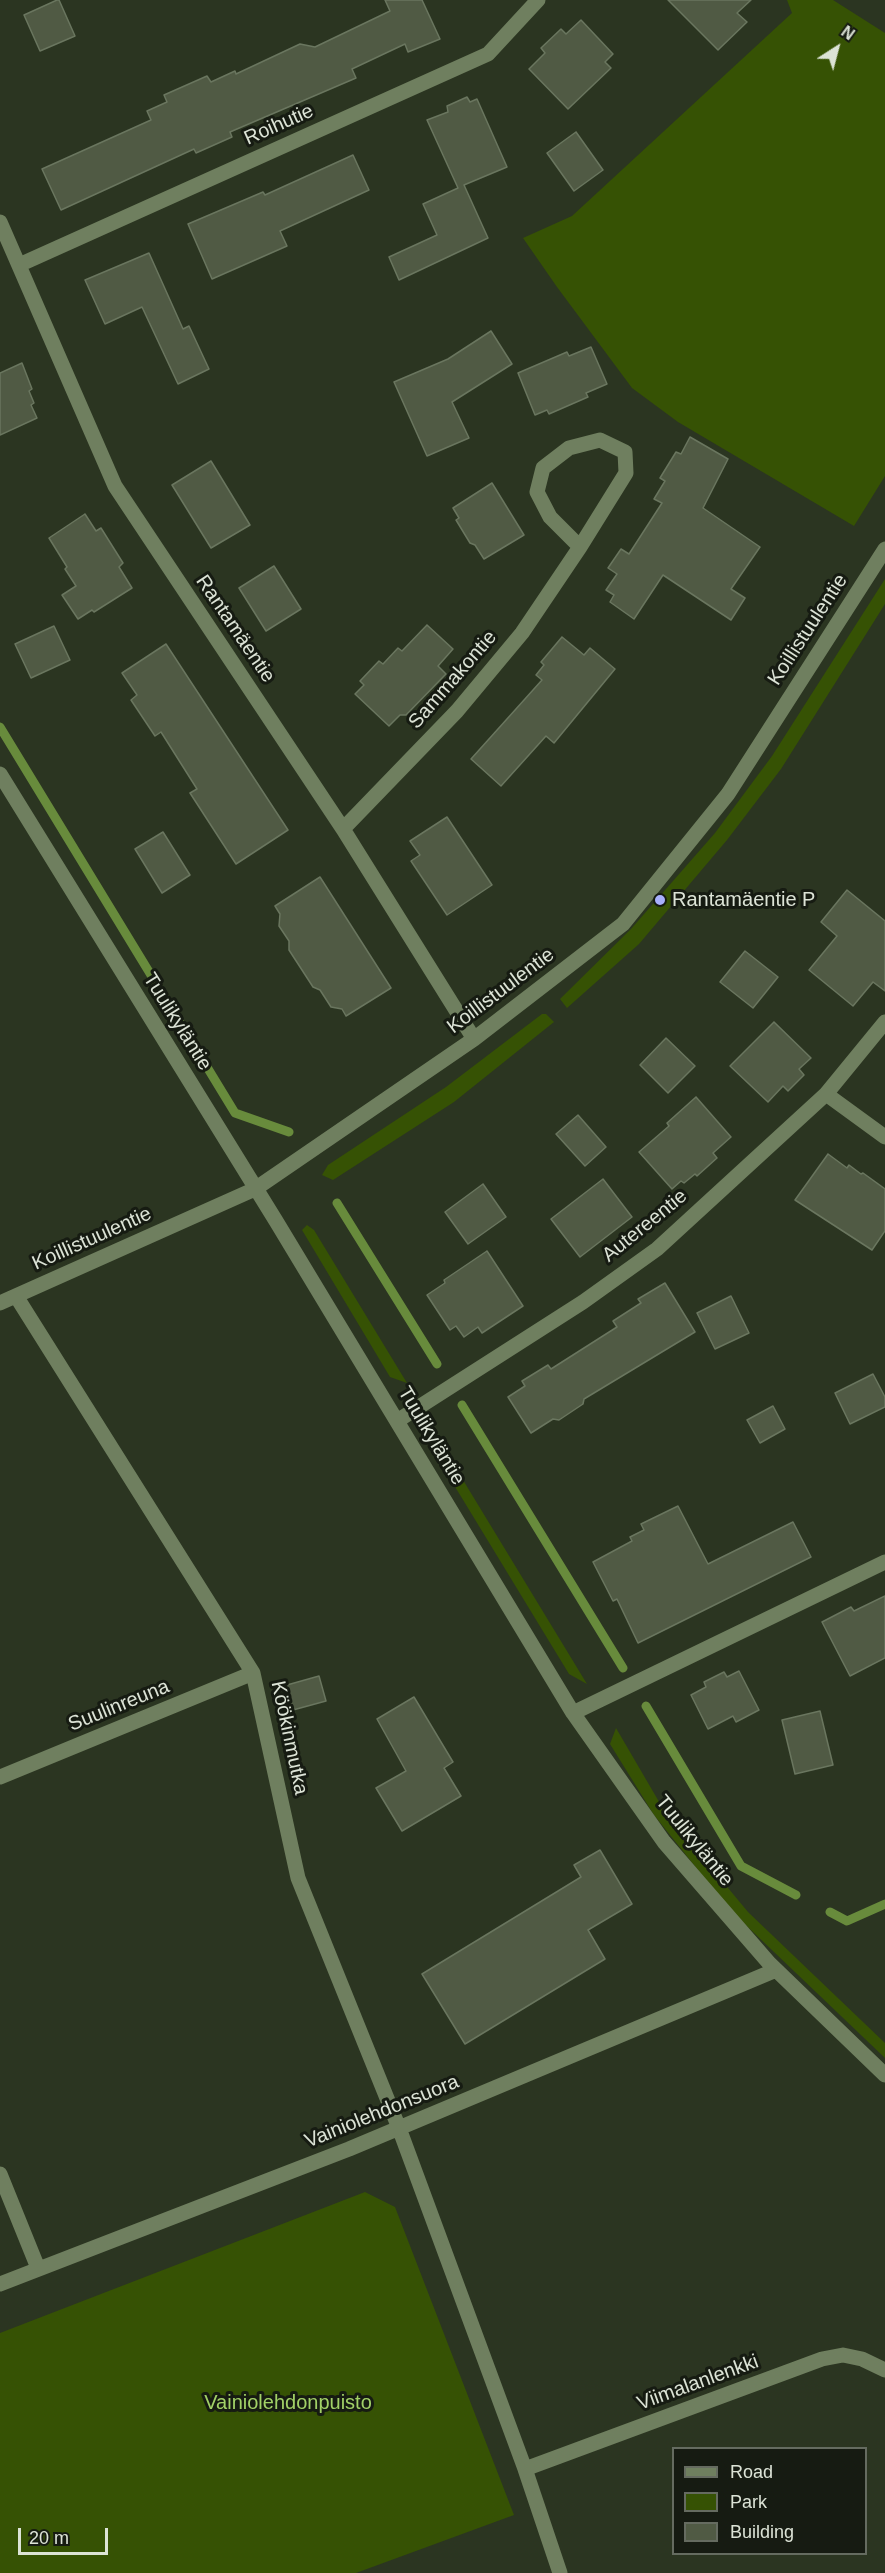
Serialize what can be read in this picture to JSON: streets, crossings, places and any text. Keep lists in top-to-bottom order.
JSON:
{
  "streets": {
    "street": [
      "Roihutie",
      "Rantamäentie",
      "Koillistuulentie",
      "Sammakontie",
      "Tuulikyläntie",
      "Autereentie",
      "Suulinreuna",
      "Köökinmutka",
      "Vainiolehdonsuora",
      "Viimalanlenkki"
    ]
  },
  "crossings": [
    ["Roihutie", "Rantamäentie"],
    ["Rantamäentie", "Koillistuulentie"],
    ["Rantamäentie", "Sammakontie"],
    ["Koillistuulentie", "Tuulikyläntie"],
    ["Koillistuulentie", "Köökinmutka"],
    ["Tuulikyläntie", "Autereentie"],
    ["Tuulikyläntie", "Vainiolehdonsuora"],
    ["Suulinreuna", "Köökinmutka"],
    ["Köökinmutka", "Vainiolehdonsuora"]
  ],
  "parks": ["Vainiolehdonpuisto"],
  "places": ["Rantamäentie P"],
  "legend": ["Road", "Park", "Building"],
  "scale_bar": "20 m",
  "north": "top right"
}
